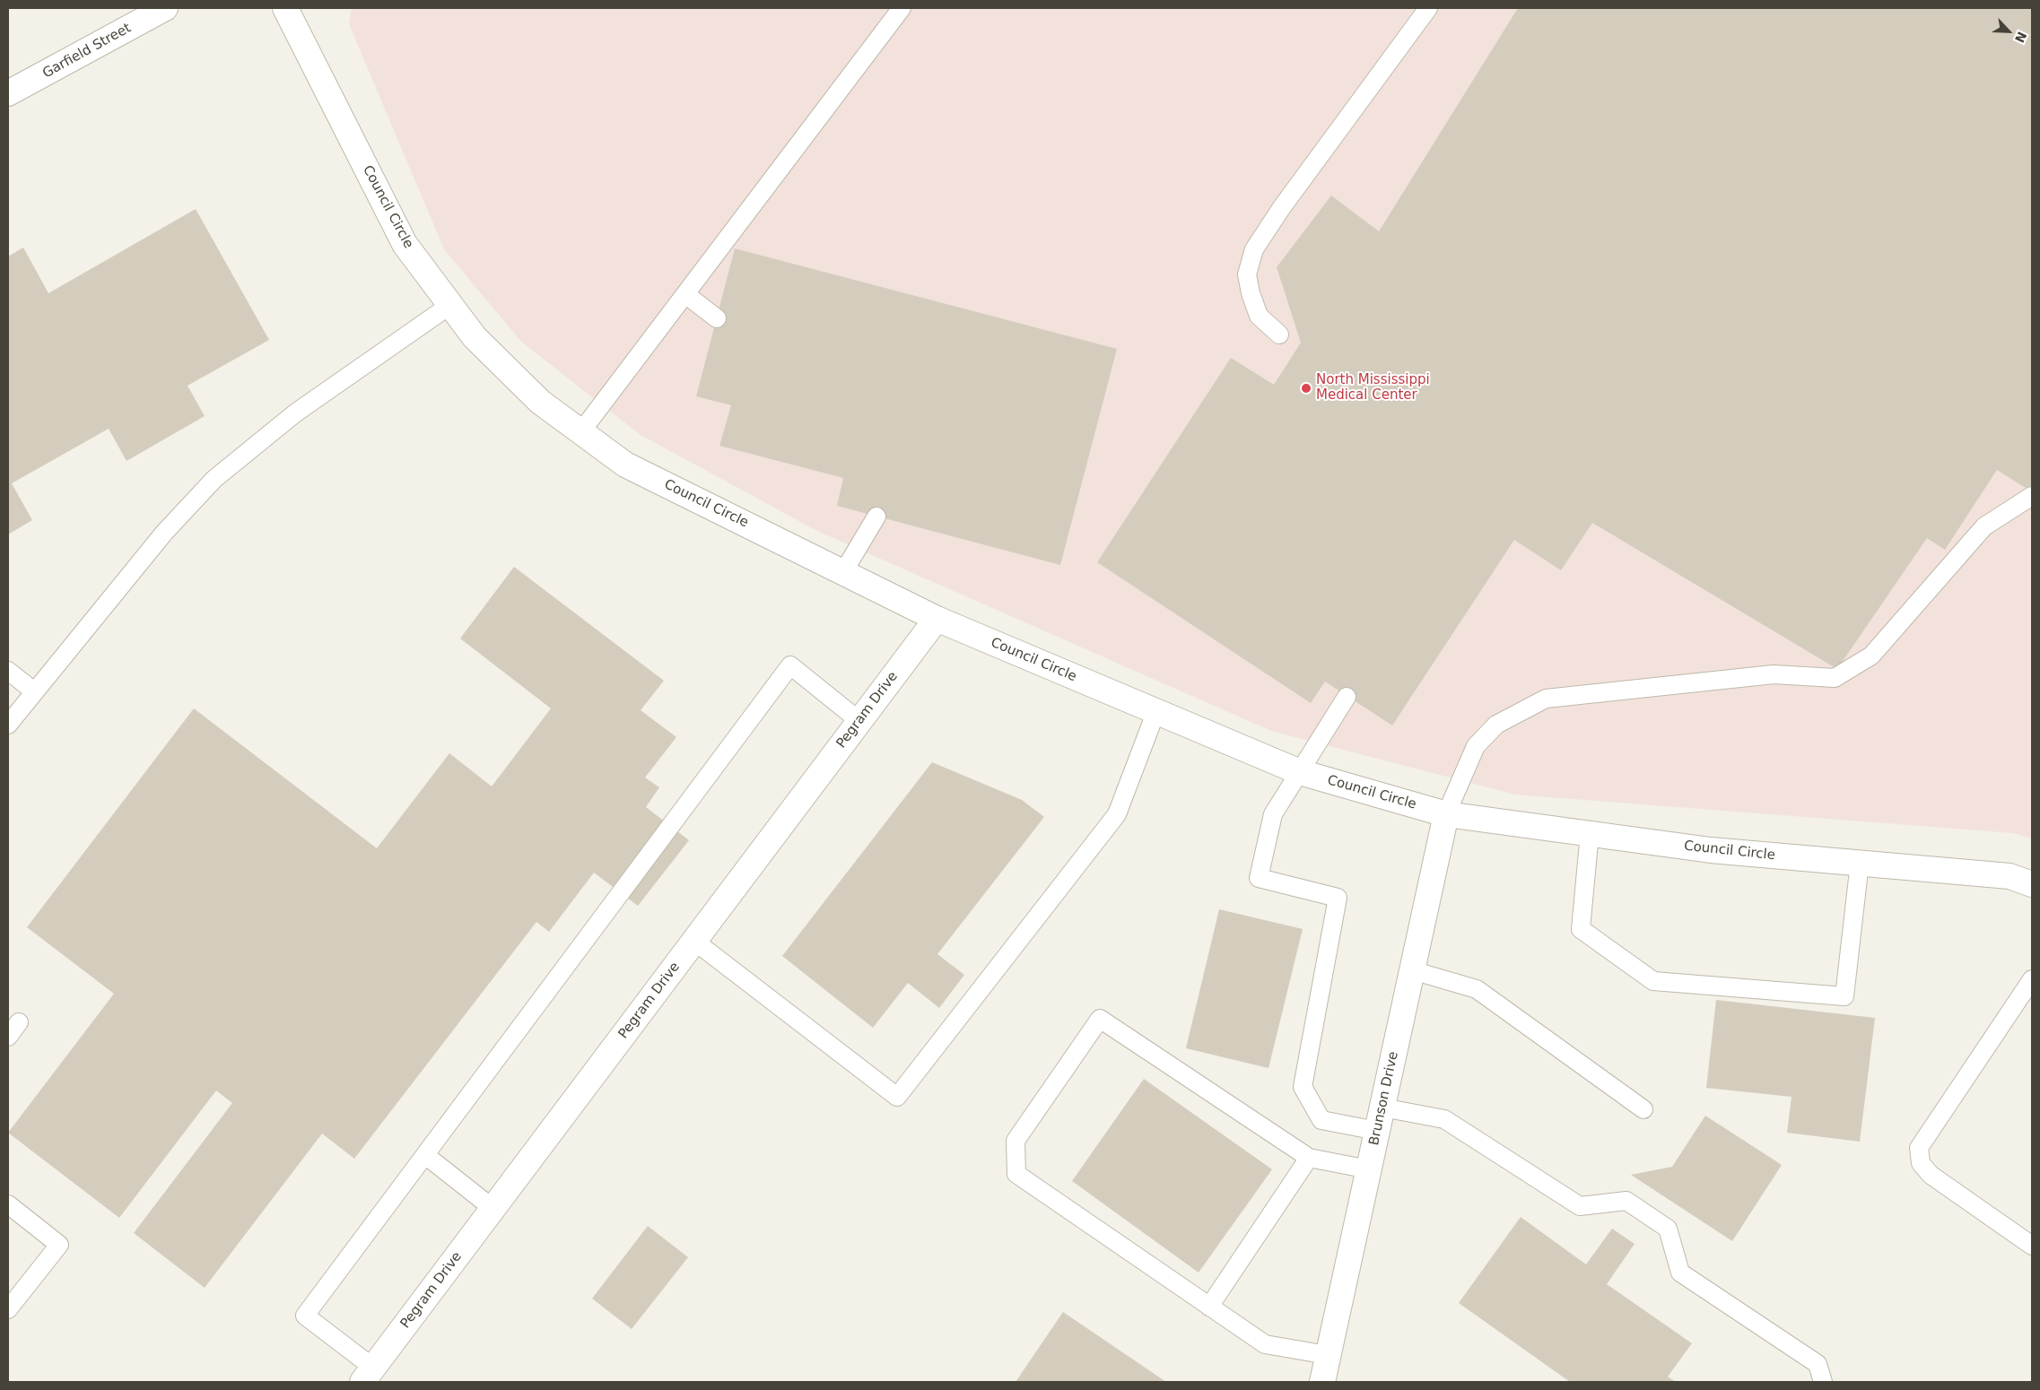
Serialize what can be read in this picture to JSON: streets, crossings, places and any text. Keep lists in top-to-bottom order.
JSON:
{
  "streets": {
    "street": [
      "Garfield Street",
      "Council Circle",
      "Pegram Drive",
      "Brunson Drive"
    ]
  },
  "crossings": [
    ["Council Circle", "Pegram Drive"],
    ["Council Circle", "Brunson Drive"]
  ],
  "places": ["North Mississippi Medical Center"],
  "north": "bottom right"
}
